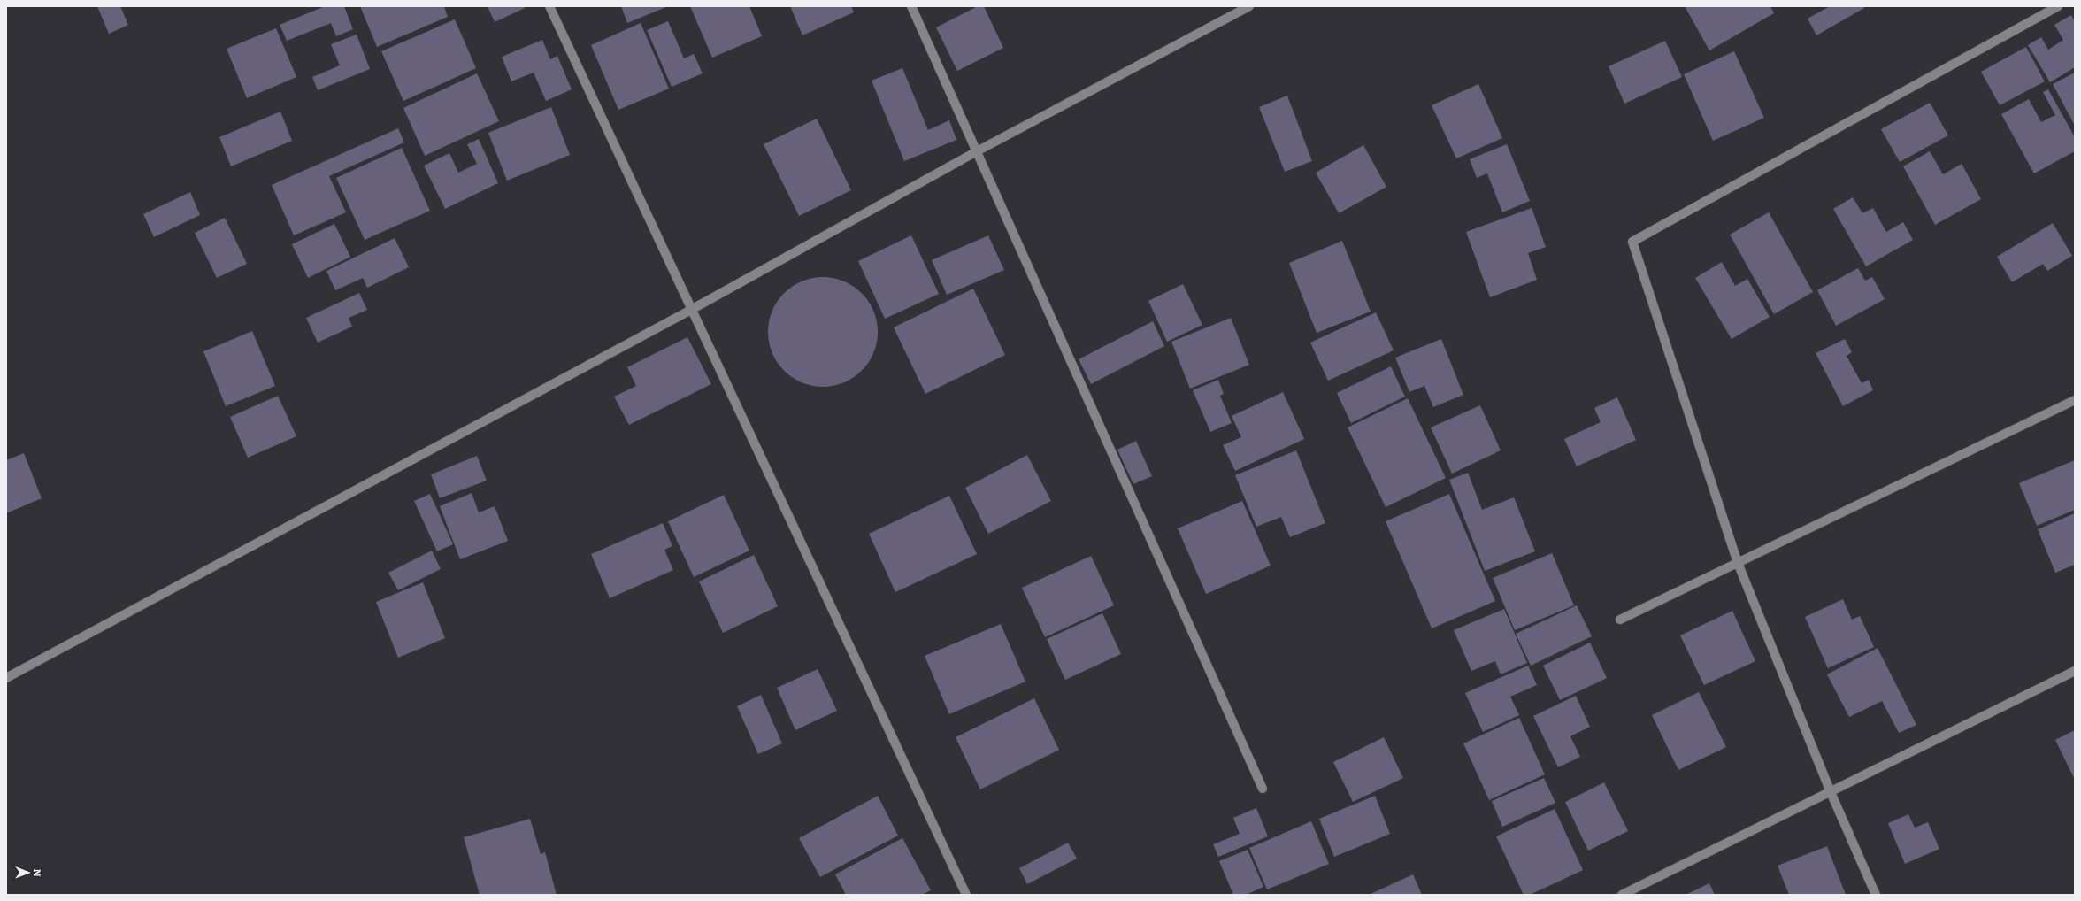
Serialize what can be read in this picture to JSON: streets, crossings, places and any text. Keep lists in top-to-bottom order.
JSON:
{
  "north": "right"
}
